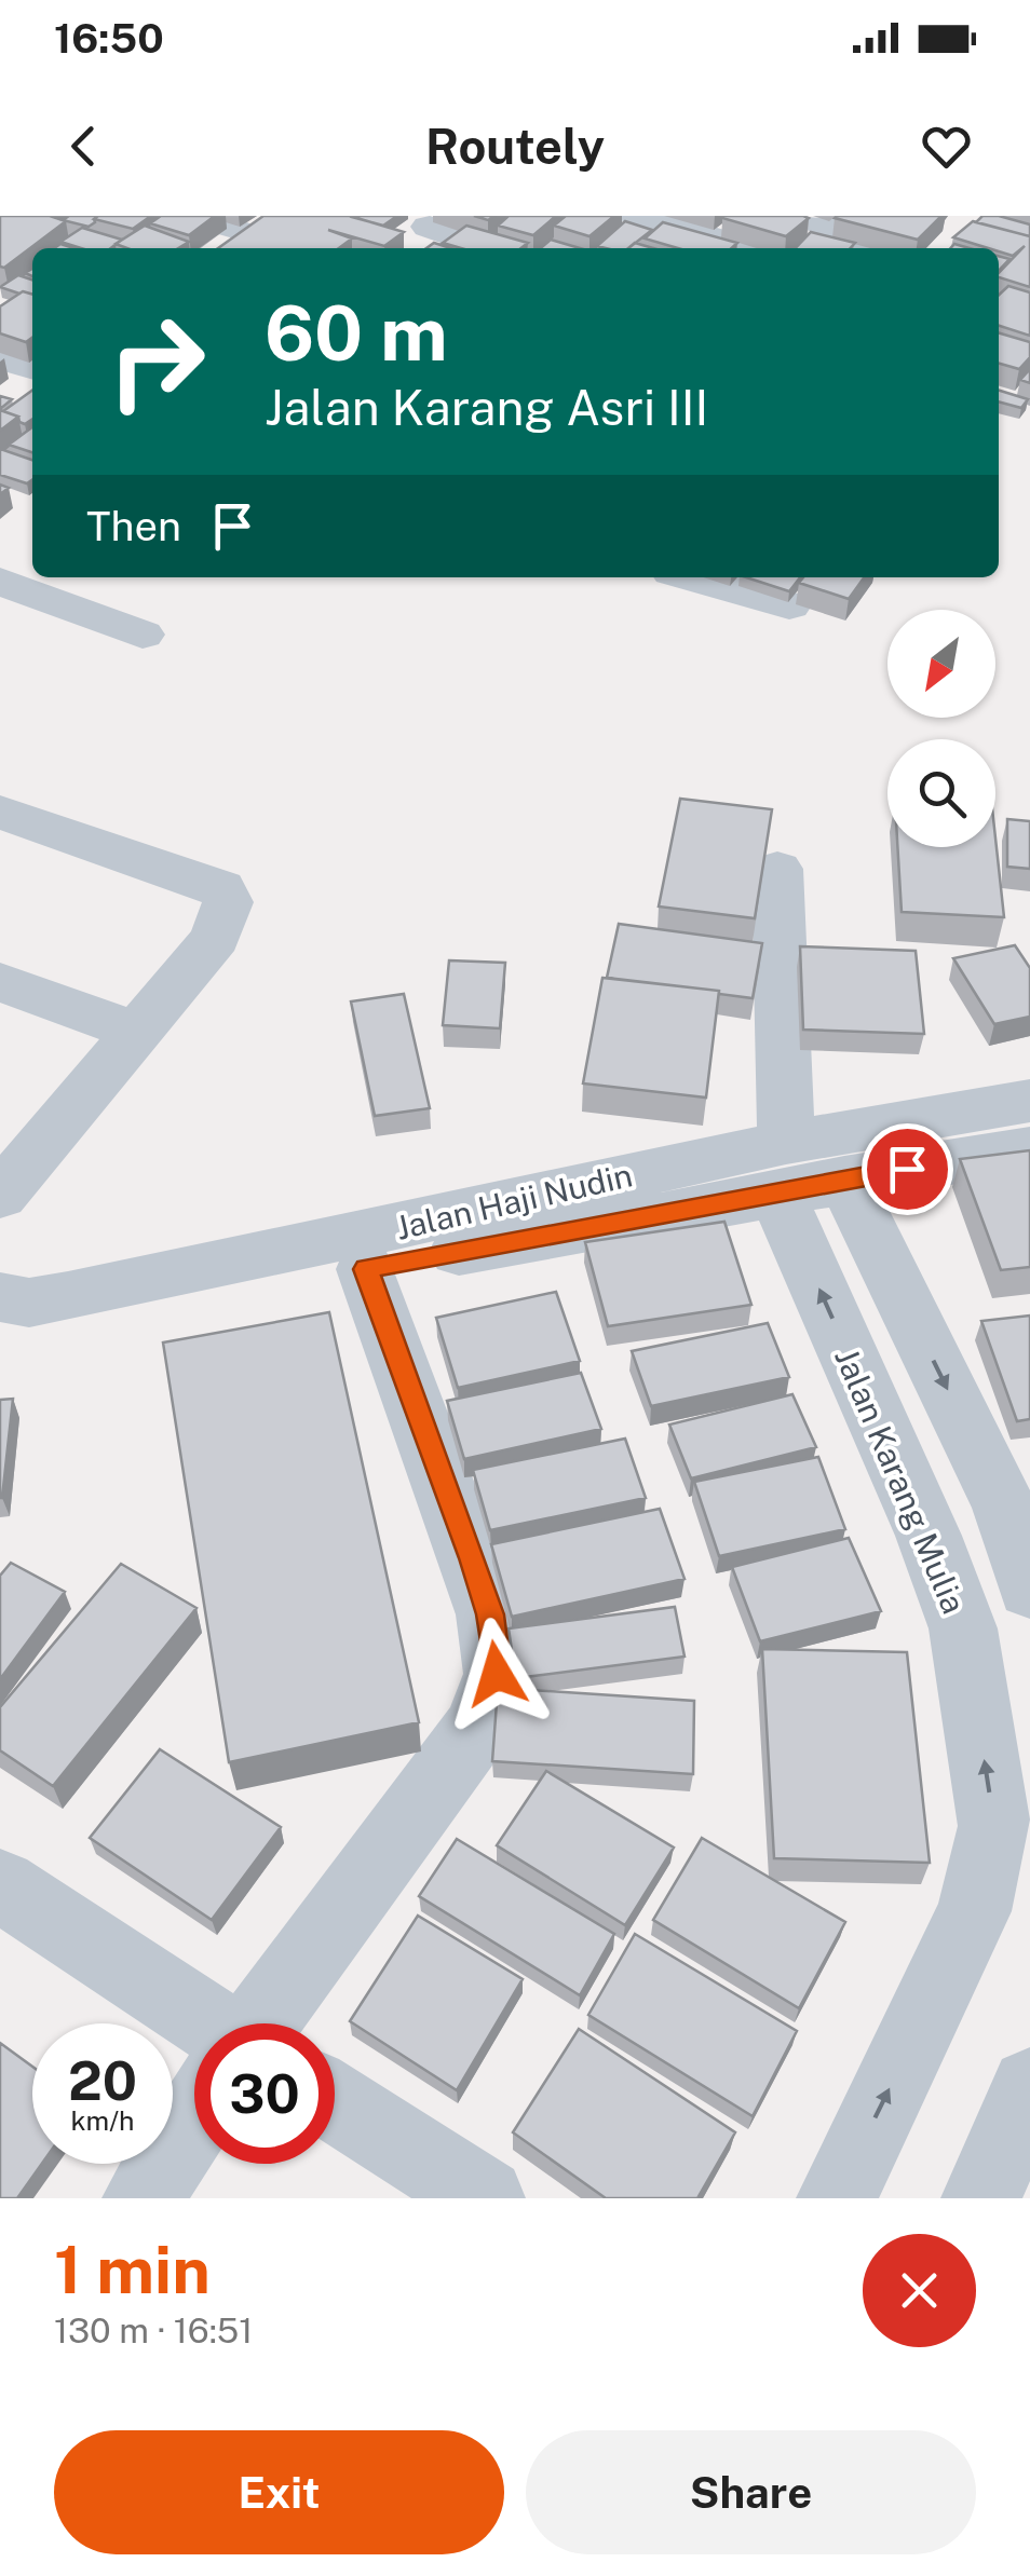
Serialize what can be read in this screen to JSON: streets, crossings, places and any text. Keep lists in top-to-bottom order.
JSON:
{
  "streets": {
    "street": ["Jalan Haji Nudin", "Jalan Karang Mulia"]
  },
  "crossings": [
    ["Jalan Haji Nudin", "Jalan Karang Mulia"]
  ],
  "north": "bottom left",
  "page": {
    "status": "16:50",
    "header": "Routely",
    "turn": ["60 m", "Jalan Karang Asri III"],
    "then": "Then",
    "speed": "20 km/h",
    "limit": "30",
    "heading": ["1 min", "130 m · 16:51"],
    "buttons": ["Exit", "Share"]
  }
}
